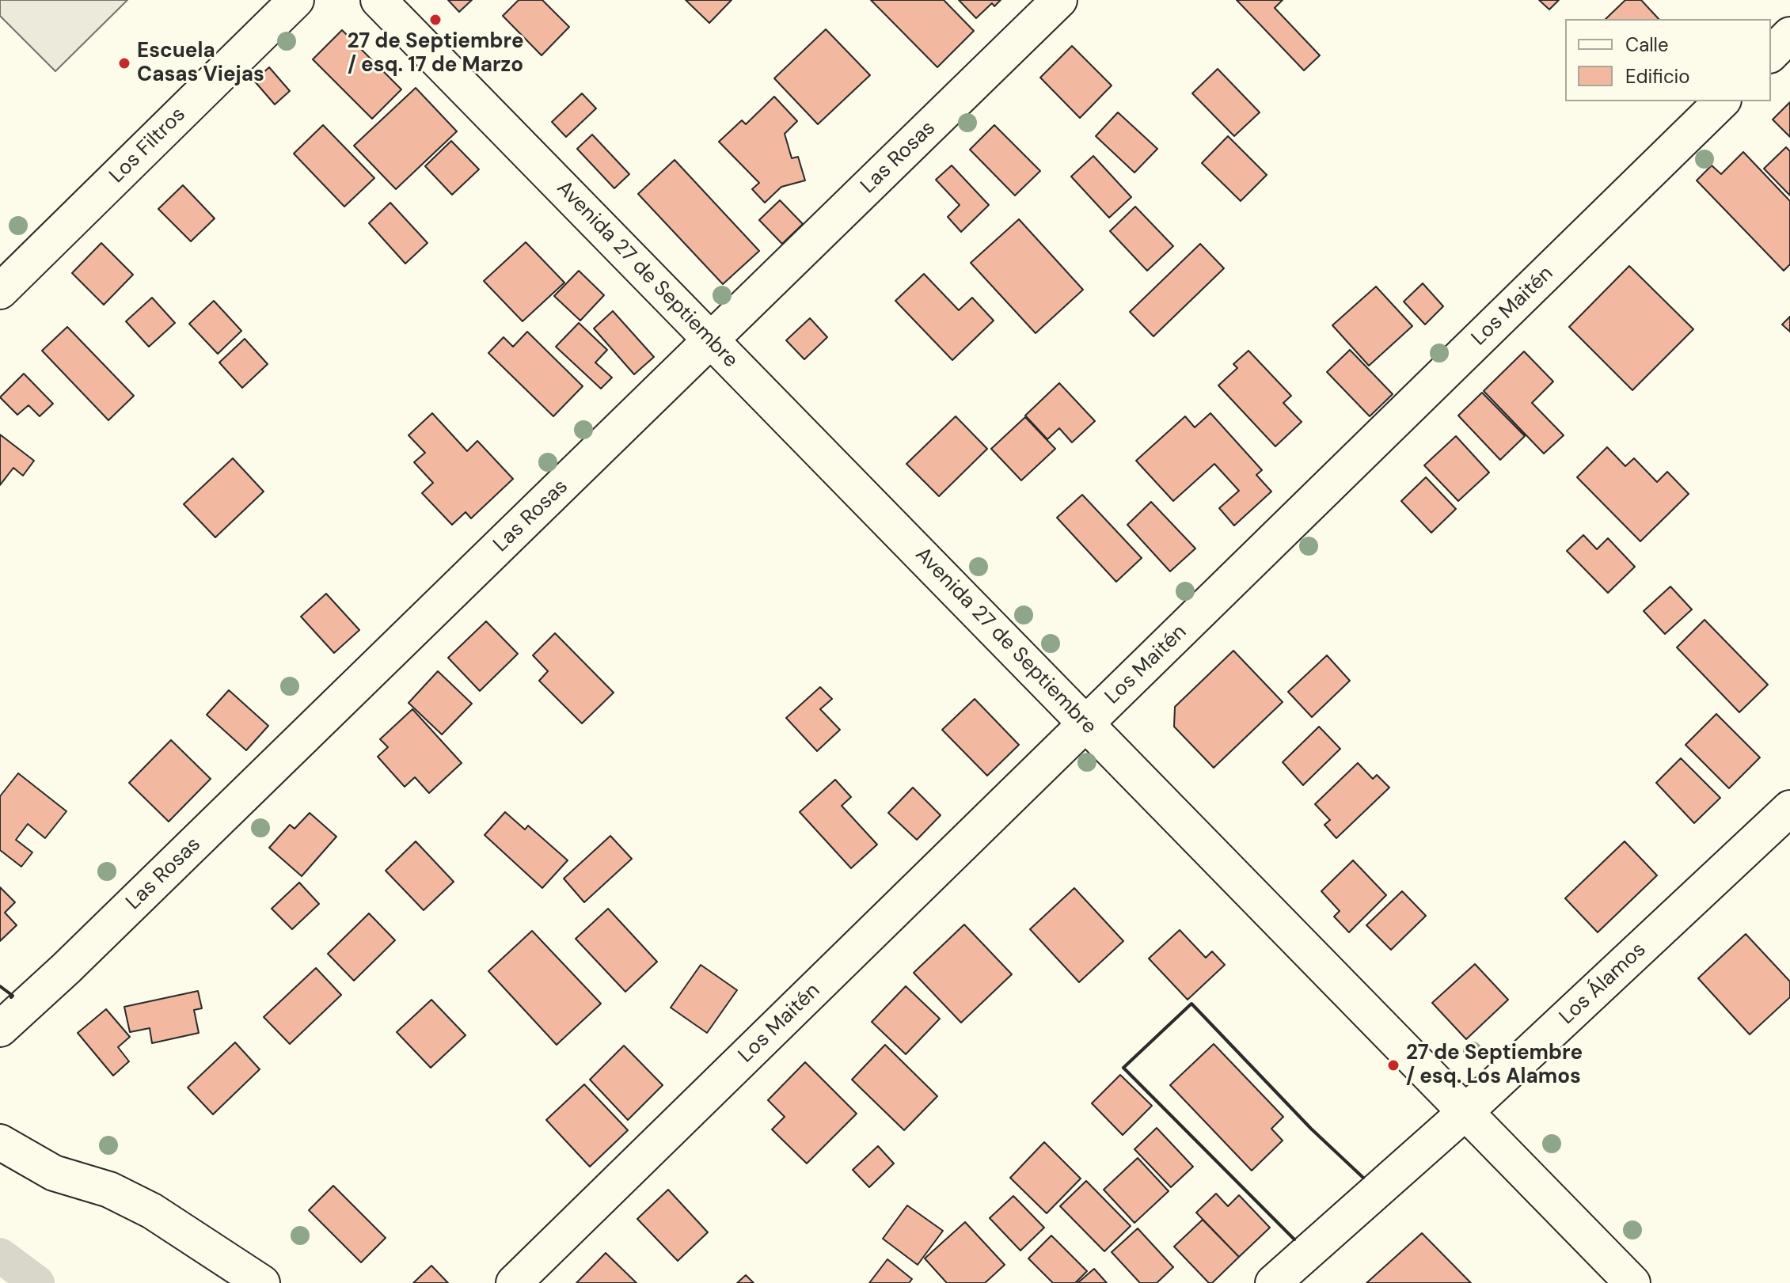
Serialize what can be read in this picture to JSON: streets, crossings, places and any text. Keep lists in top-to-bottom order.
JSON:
{
  "streets": {
    "street": [
      "Los Filtros",
      "Las Rosas",
      "Avenida 27 de Septiembre",
      "Los Maitén",
      "Los Álamos"
    ]
  },
  "crossings": [
    ["Las Rosas", "Avenida 27 de Septiembre"],
    ["Avenida 27 de Septiembre", "Los Maitén"],
    ["Avenida 27 de Septiembre", "Los Álamos"]
  ],
  "places": ["27 de Septiembre / esq. 17 de Marzo", "Escuela Casas Viejas", "27 de Septiembre / esq. Los Alamos"],
  "legend": ["Calle", "Edificio"]
}
